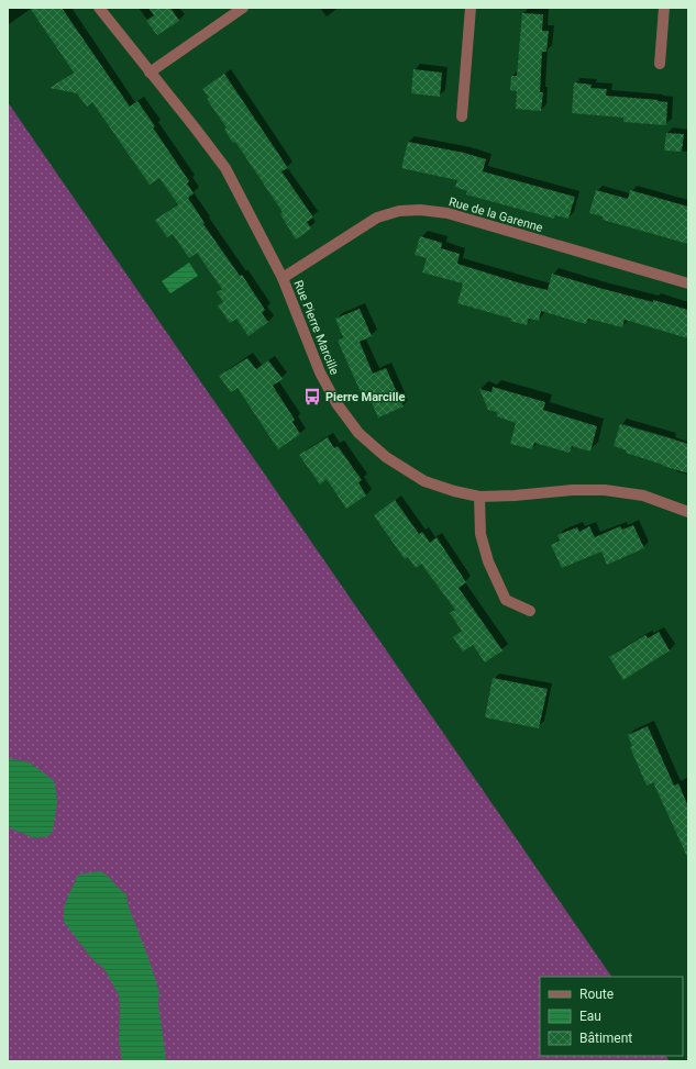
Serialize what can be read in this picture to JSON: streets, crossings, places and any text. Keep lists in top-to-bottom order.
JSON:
{
  "streets": {
    "street": ["Rue de la Garenne", "Rue Pierre Marcille"]
  },
  "crossings": [
    ["Rue de la Garenne", "Rue Pierre Marcille"]
  ],
  "places": {
    "bus stop": ["Pierre Marcille"]
  },
  "legend": ["Route", "Eau", "Bâtiment"]
}
